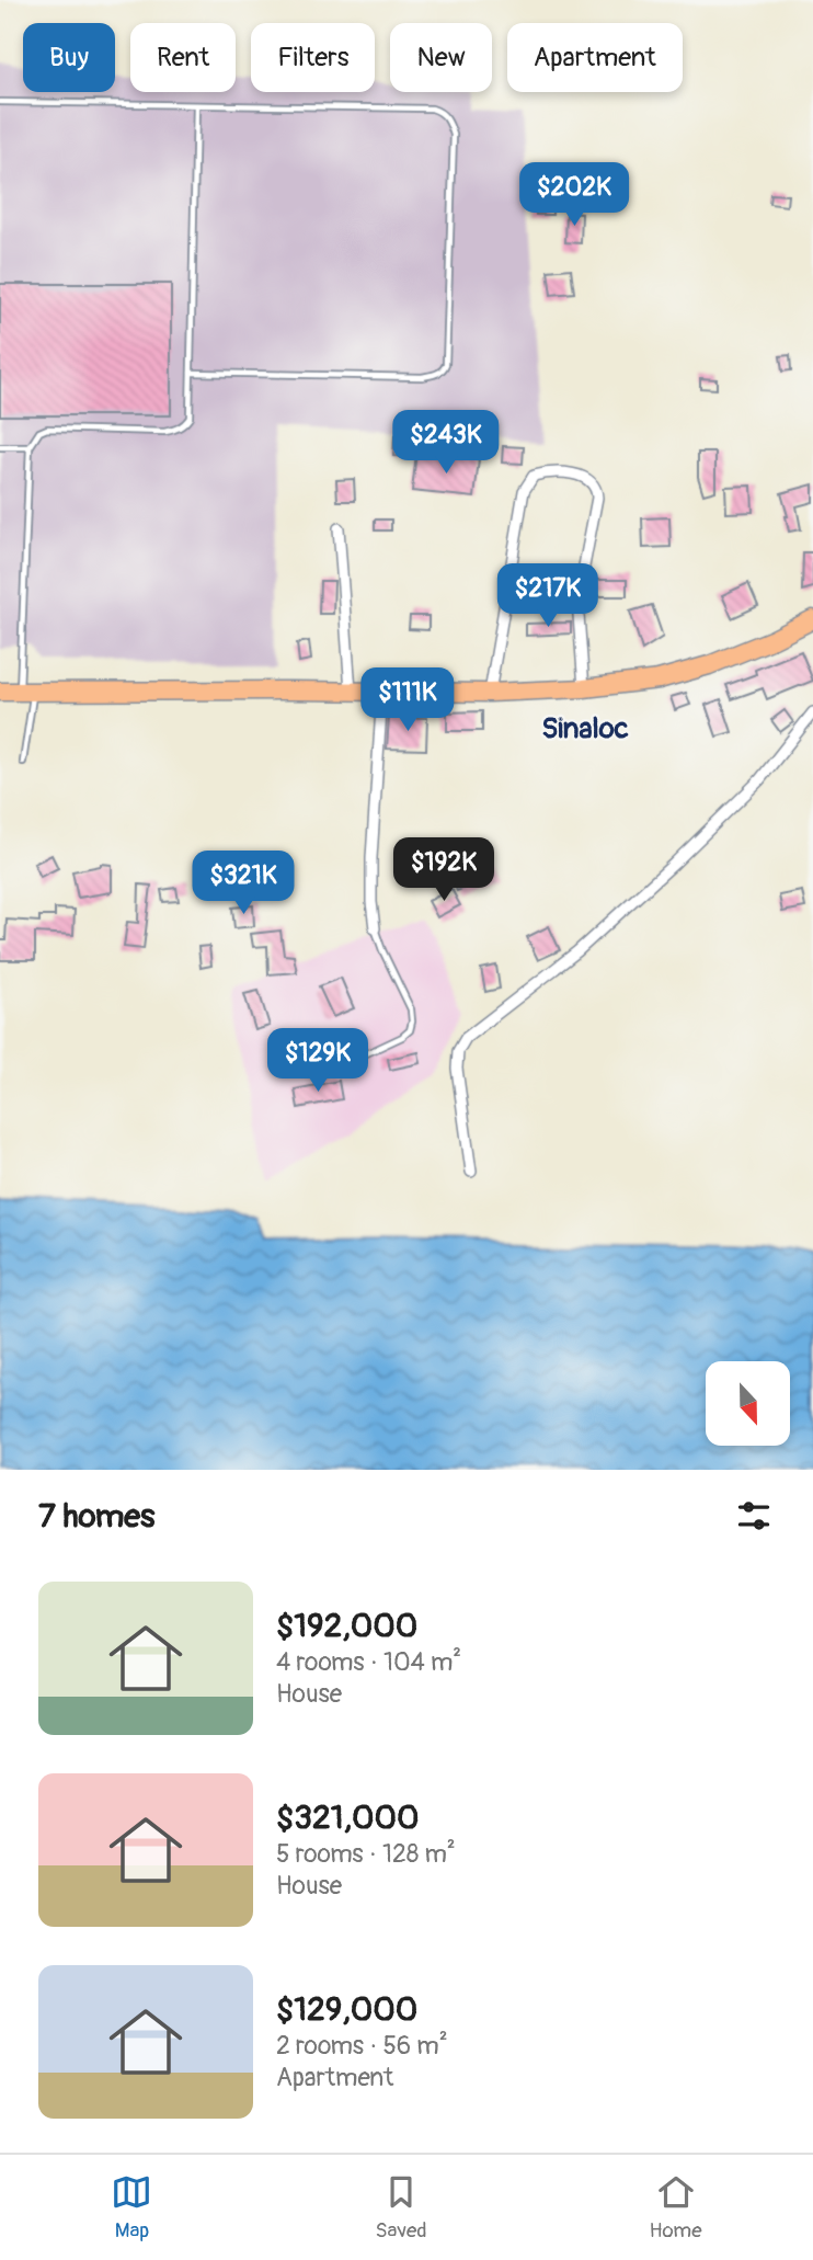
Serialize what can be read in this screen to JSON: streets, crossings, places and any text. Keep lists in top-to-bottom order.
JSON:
{
  "districts": ["Sinaloc"],
  "north": "bottom",
  "page": {
    "chip": [
      "Buy",
      "Rent",
      "Filters",
      "New",
      "Apartment"
    ],
    "price": [
      "$202K",
      "$243K",
      "$217K",
      "$111K",
      "$192K",
      "$321K",
      "$129K"
    ],
    "heading": "7 homes",
    "list": [
      {
        "name": "$192,000",
        "note": "4 rooms · 104 m² · House"
      },
      {
        "name": "$321,000",
        "note": "5 rooms · 128 m² · House"
      },
      {
        "name": "$129,000",
        "note": "2 rooms · 56 m² · Apartment"
      }
    ],
    "tabs": ["Map", "Saved", "Home"]
  }
}
